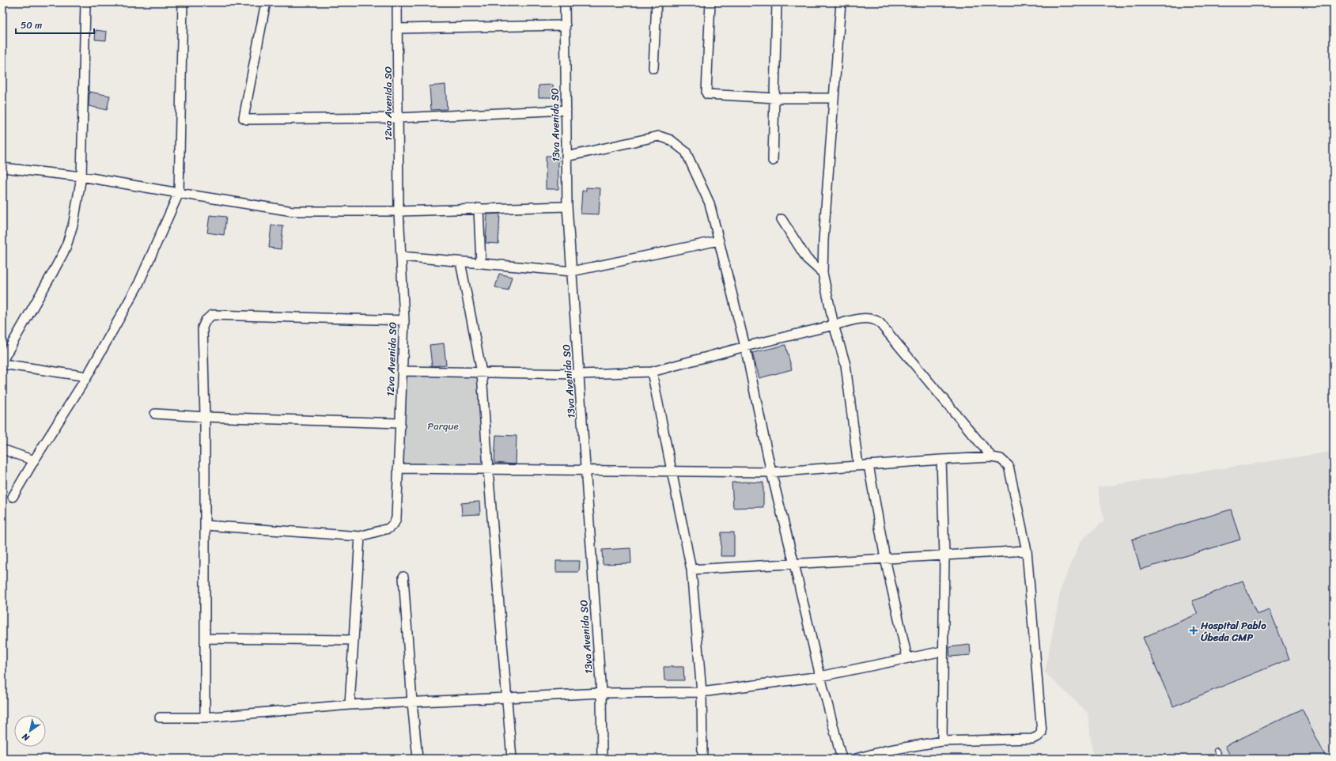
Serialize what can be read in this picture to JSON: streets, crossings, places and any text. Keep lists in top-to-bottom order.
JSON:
{
  "streets": {
    "street": ["12va Avenida SO", "13va Avenida SO"]
  },
  "parks": ["Parque"],
  "places": {
    "health": ["Hospital Pablo Úbeda CMP"]
  },
  "scale_bar": "50 m",
  "north": "bottom left"
}
